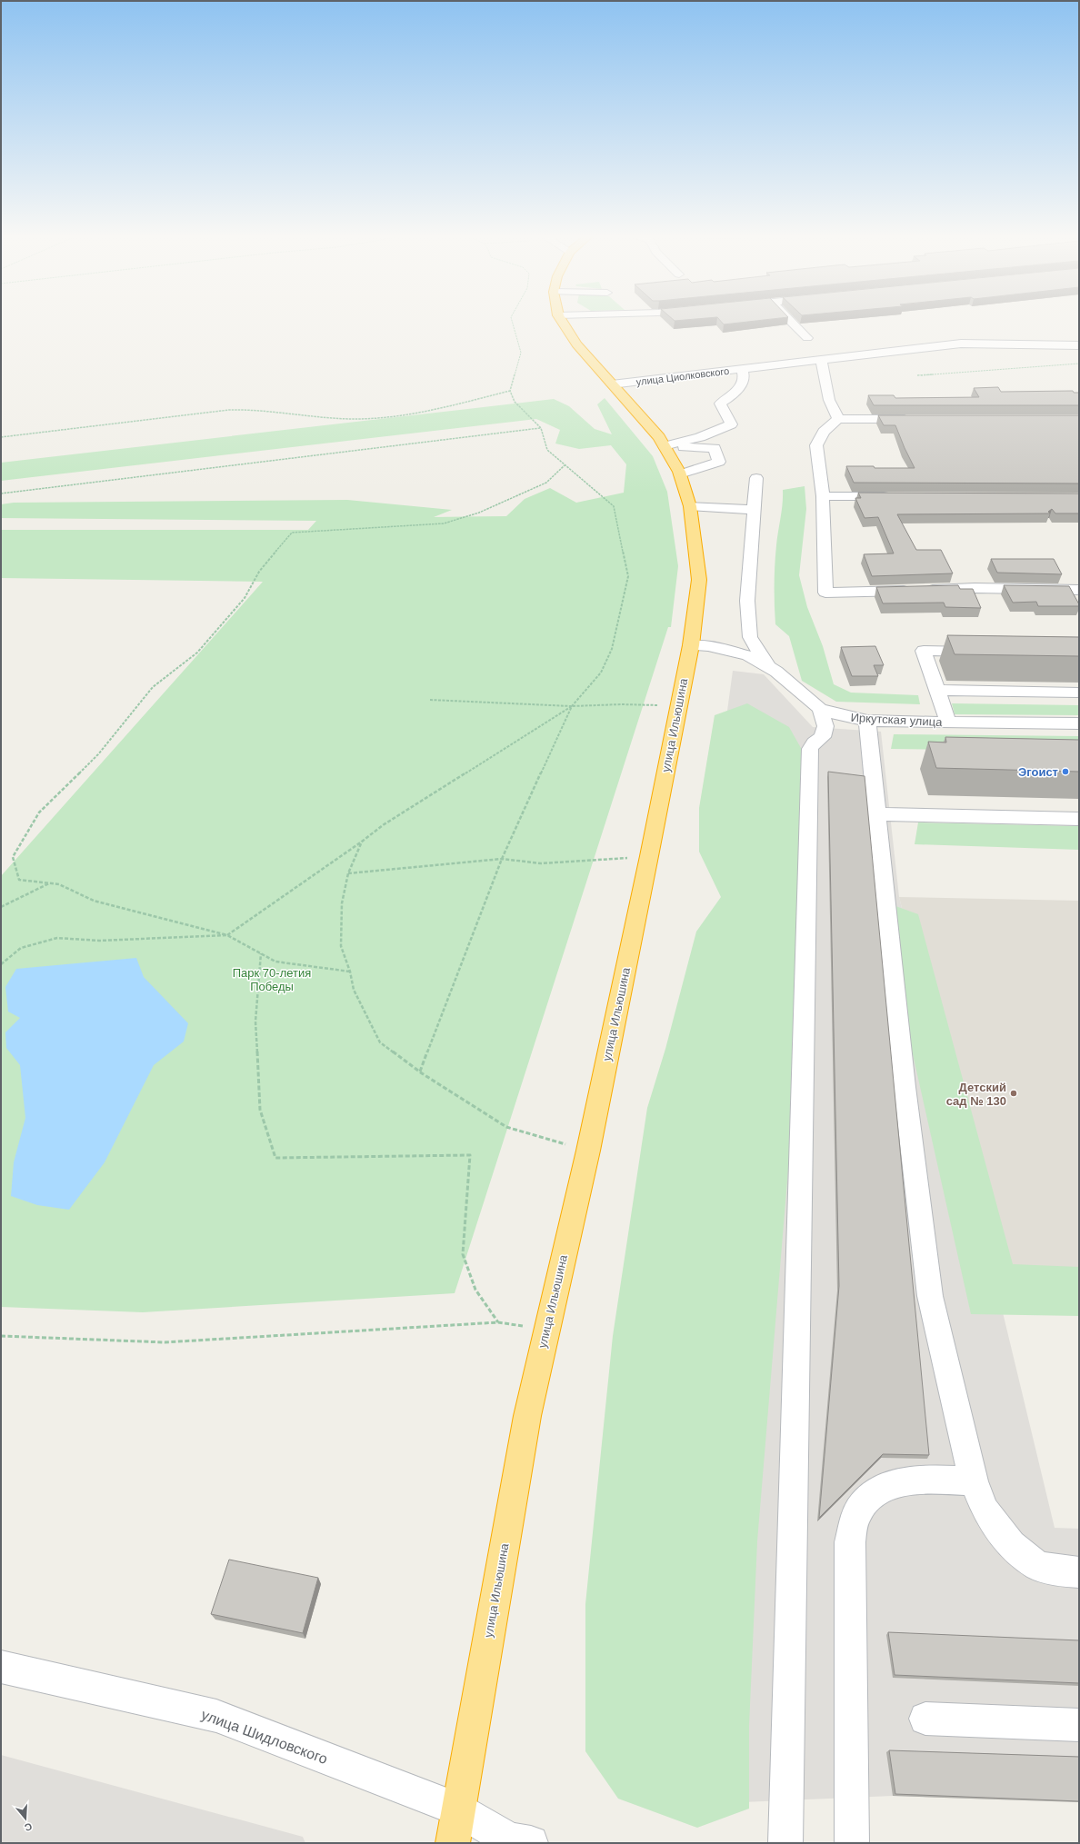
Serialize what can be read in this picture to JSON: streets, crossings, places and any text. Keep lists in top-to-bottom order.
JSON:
{
  "streets": {
    "highway": ["улица Ильюшина"],
    "street": ["улица Циолковского", "Иркутская улица", "улица Шидловского"]
  },
  "crossings": [
    ["улица Циолковского", "улица Ильюшина"],
    ["Иркутская улица", "улица Ильюшина"],
    ["улица Ильюшина", "улица Шидловского"]
  ],
  "parks": ["Парк 70-летия Победы"],
  "places": ["Эгоист", "Детский сад № 130"],
  "north": "bottom"
}
